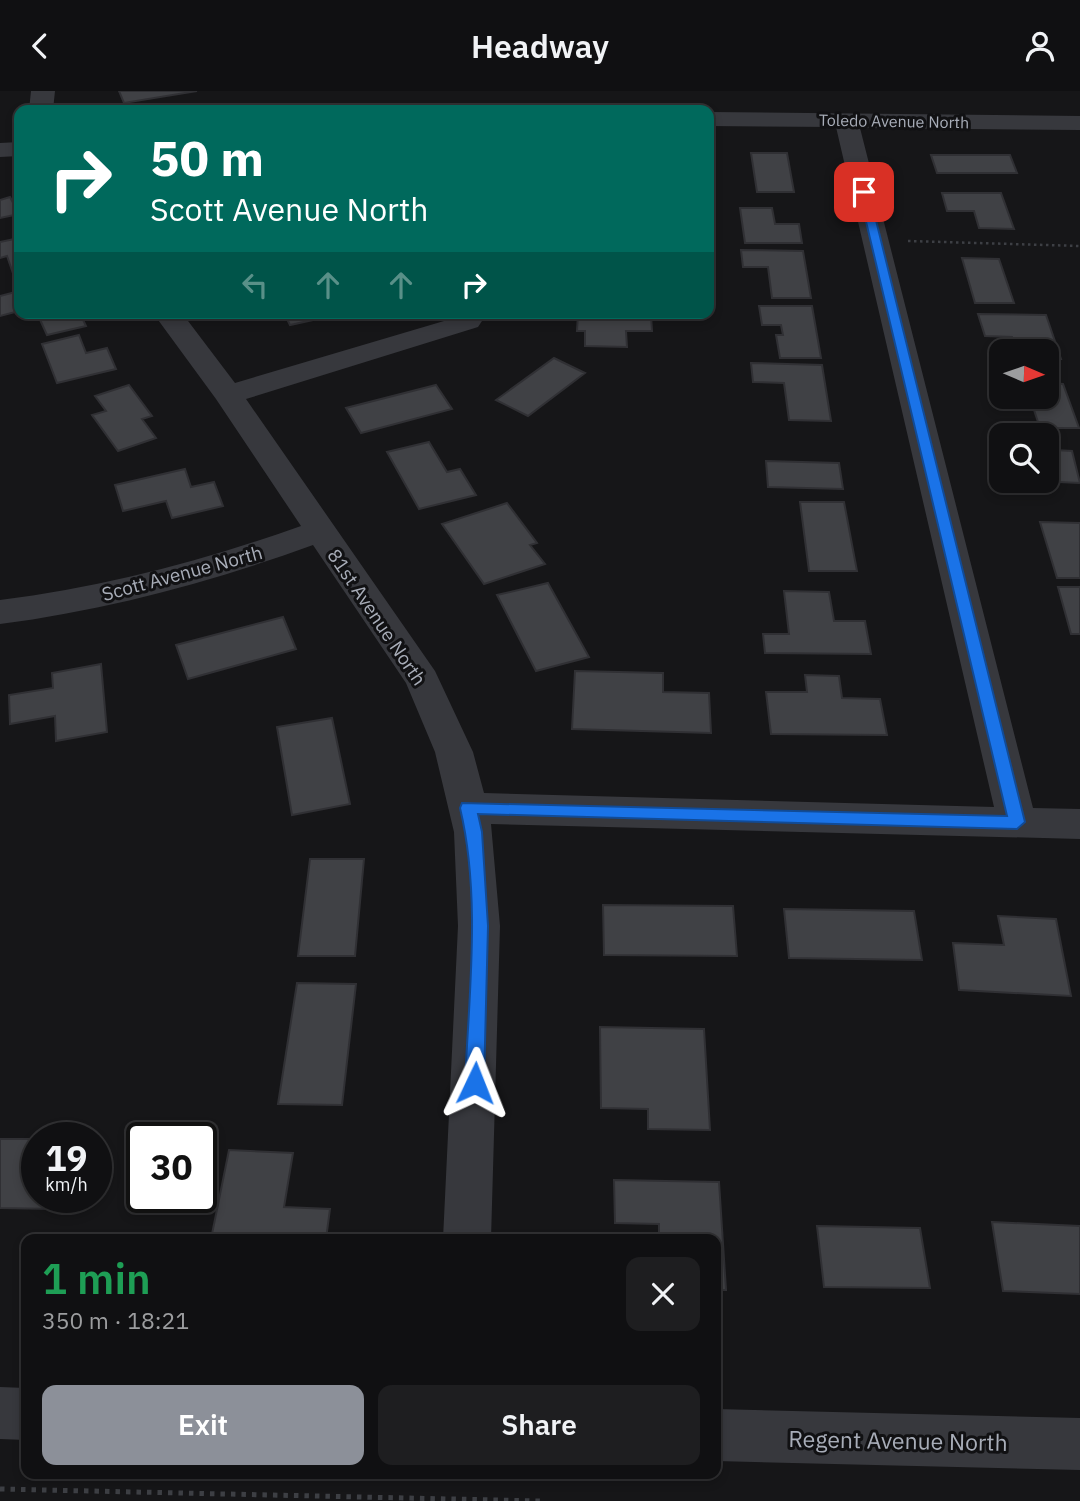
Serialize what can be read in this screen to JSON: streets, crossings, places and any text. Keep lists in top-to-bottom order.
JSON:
{
  "streets": {
    "street": [
      "Toledo Avenue North",
      "Scott Avenue North",
      "81st Avenue North",
      "Regent Avenue North"
    ]
  },
  "crossings": [
    ["Scott Avenue North", "81st Avenue North"]
  ],
  "north": "right",
  "page": {
    "header": "Headway",
    "turn": ["50 m", "Scott Avenue North"],
    "speed": "19 km/h",
    "limit": "30",
    "heading": ["1 min", "350 m · 18:21"],
    "buttons": ["Exit", "Share"]
  }
}
